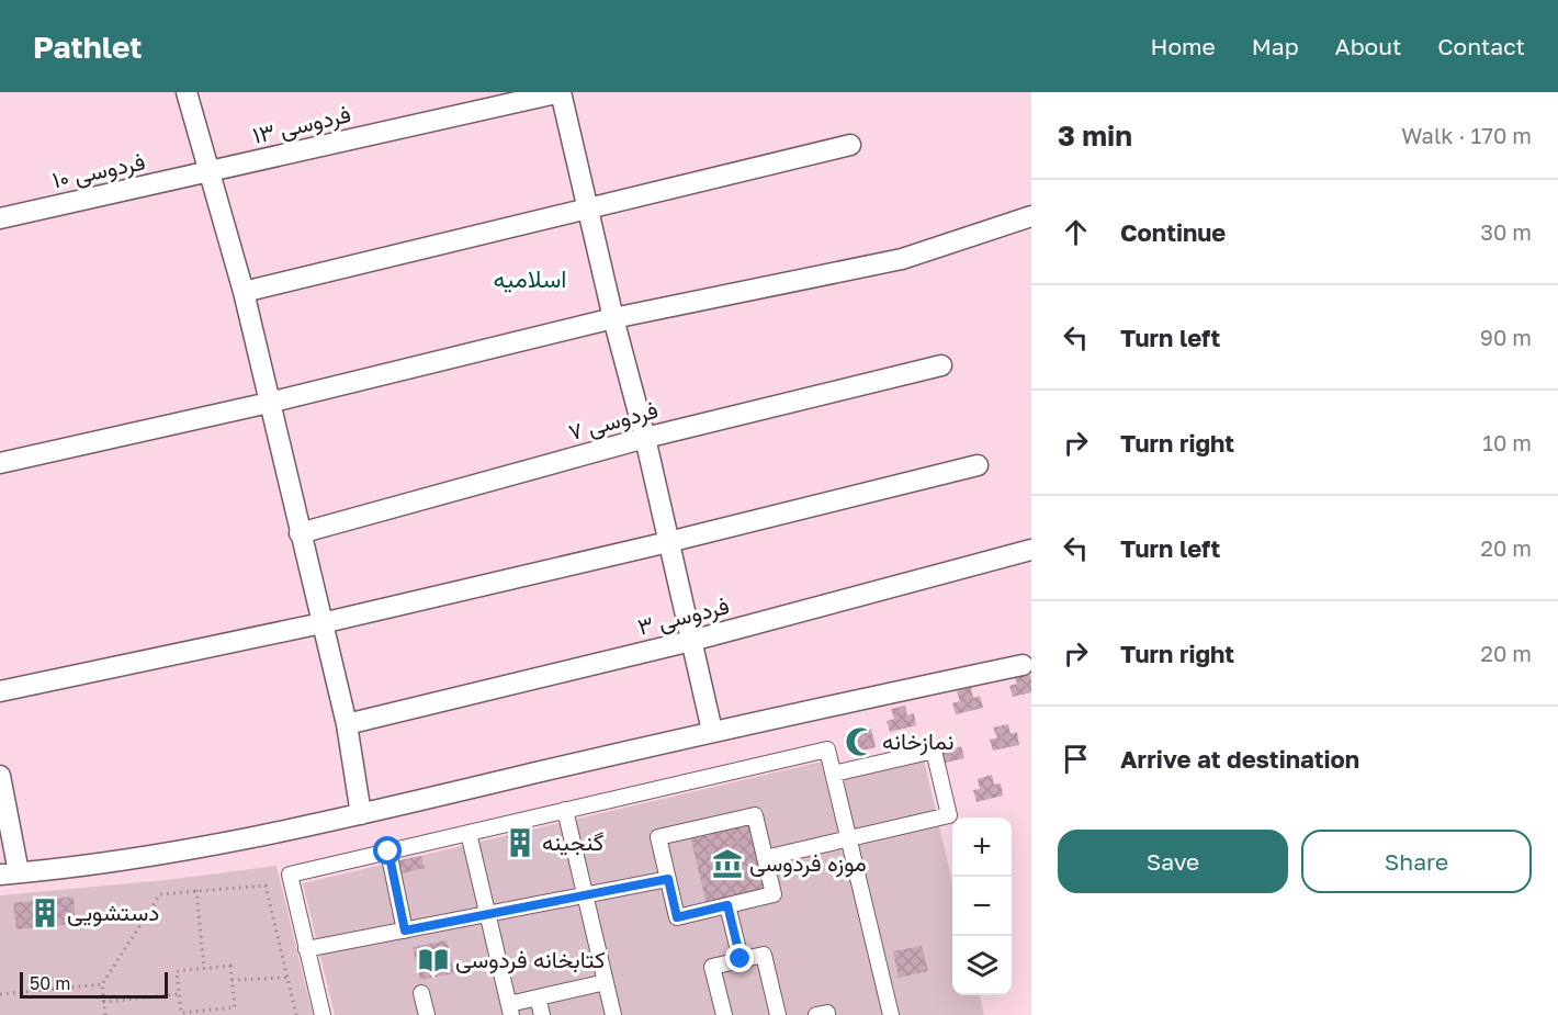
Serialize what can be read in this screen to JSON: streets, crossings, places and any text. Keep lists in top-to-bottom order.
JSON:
{
  "streets": {
    "street": [
      "فردوسی ۱۳",
      "فردوسی ۱۰",
      "فردوسی ۷",
      "فردوسی ۳"
    ]
  },
  "crossings": [
    ["فردوسی ۱۳", "فردوسی ۱۰"]
  ],
  "districts": ["اسلامیه"],
  "places": {
    "mosque": ["نمازخانه"],
    "building": ["گنجینه", "دستشویی"],
    "museum": ["موزه فردوسی"],
    "library": ["کتابخانه فردوسی"]
  },
  "scale_bar": "50 m",
  "page": {
    "header": "Pathlet",
    "nav": [
      "Home",
      "Map",
      "About",
      "Contact"
    ],
    "heading": ["3 min", "Walk · 170 m"],
    "list": [
      ["Continue", "30 m"],
      ["Turn left", "90 m"],
      ["Turn right", "10 m"],
      ["Turn left", "20 m"],
      ["Turn right", "20 m"],
      "Arrive at destination"
    ],
    "buttons": ["Save", "Share"],
    "map_buttons": ["+", "−"],
    "scale": "50 m"
  }
}
